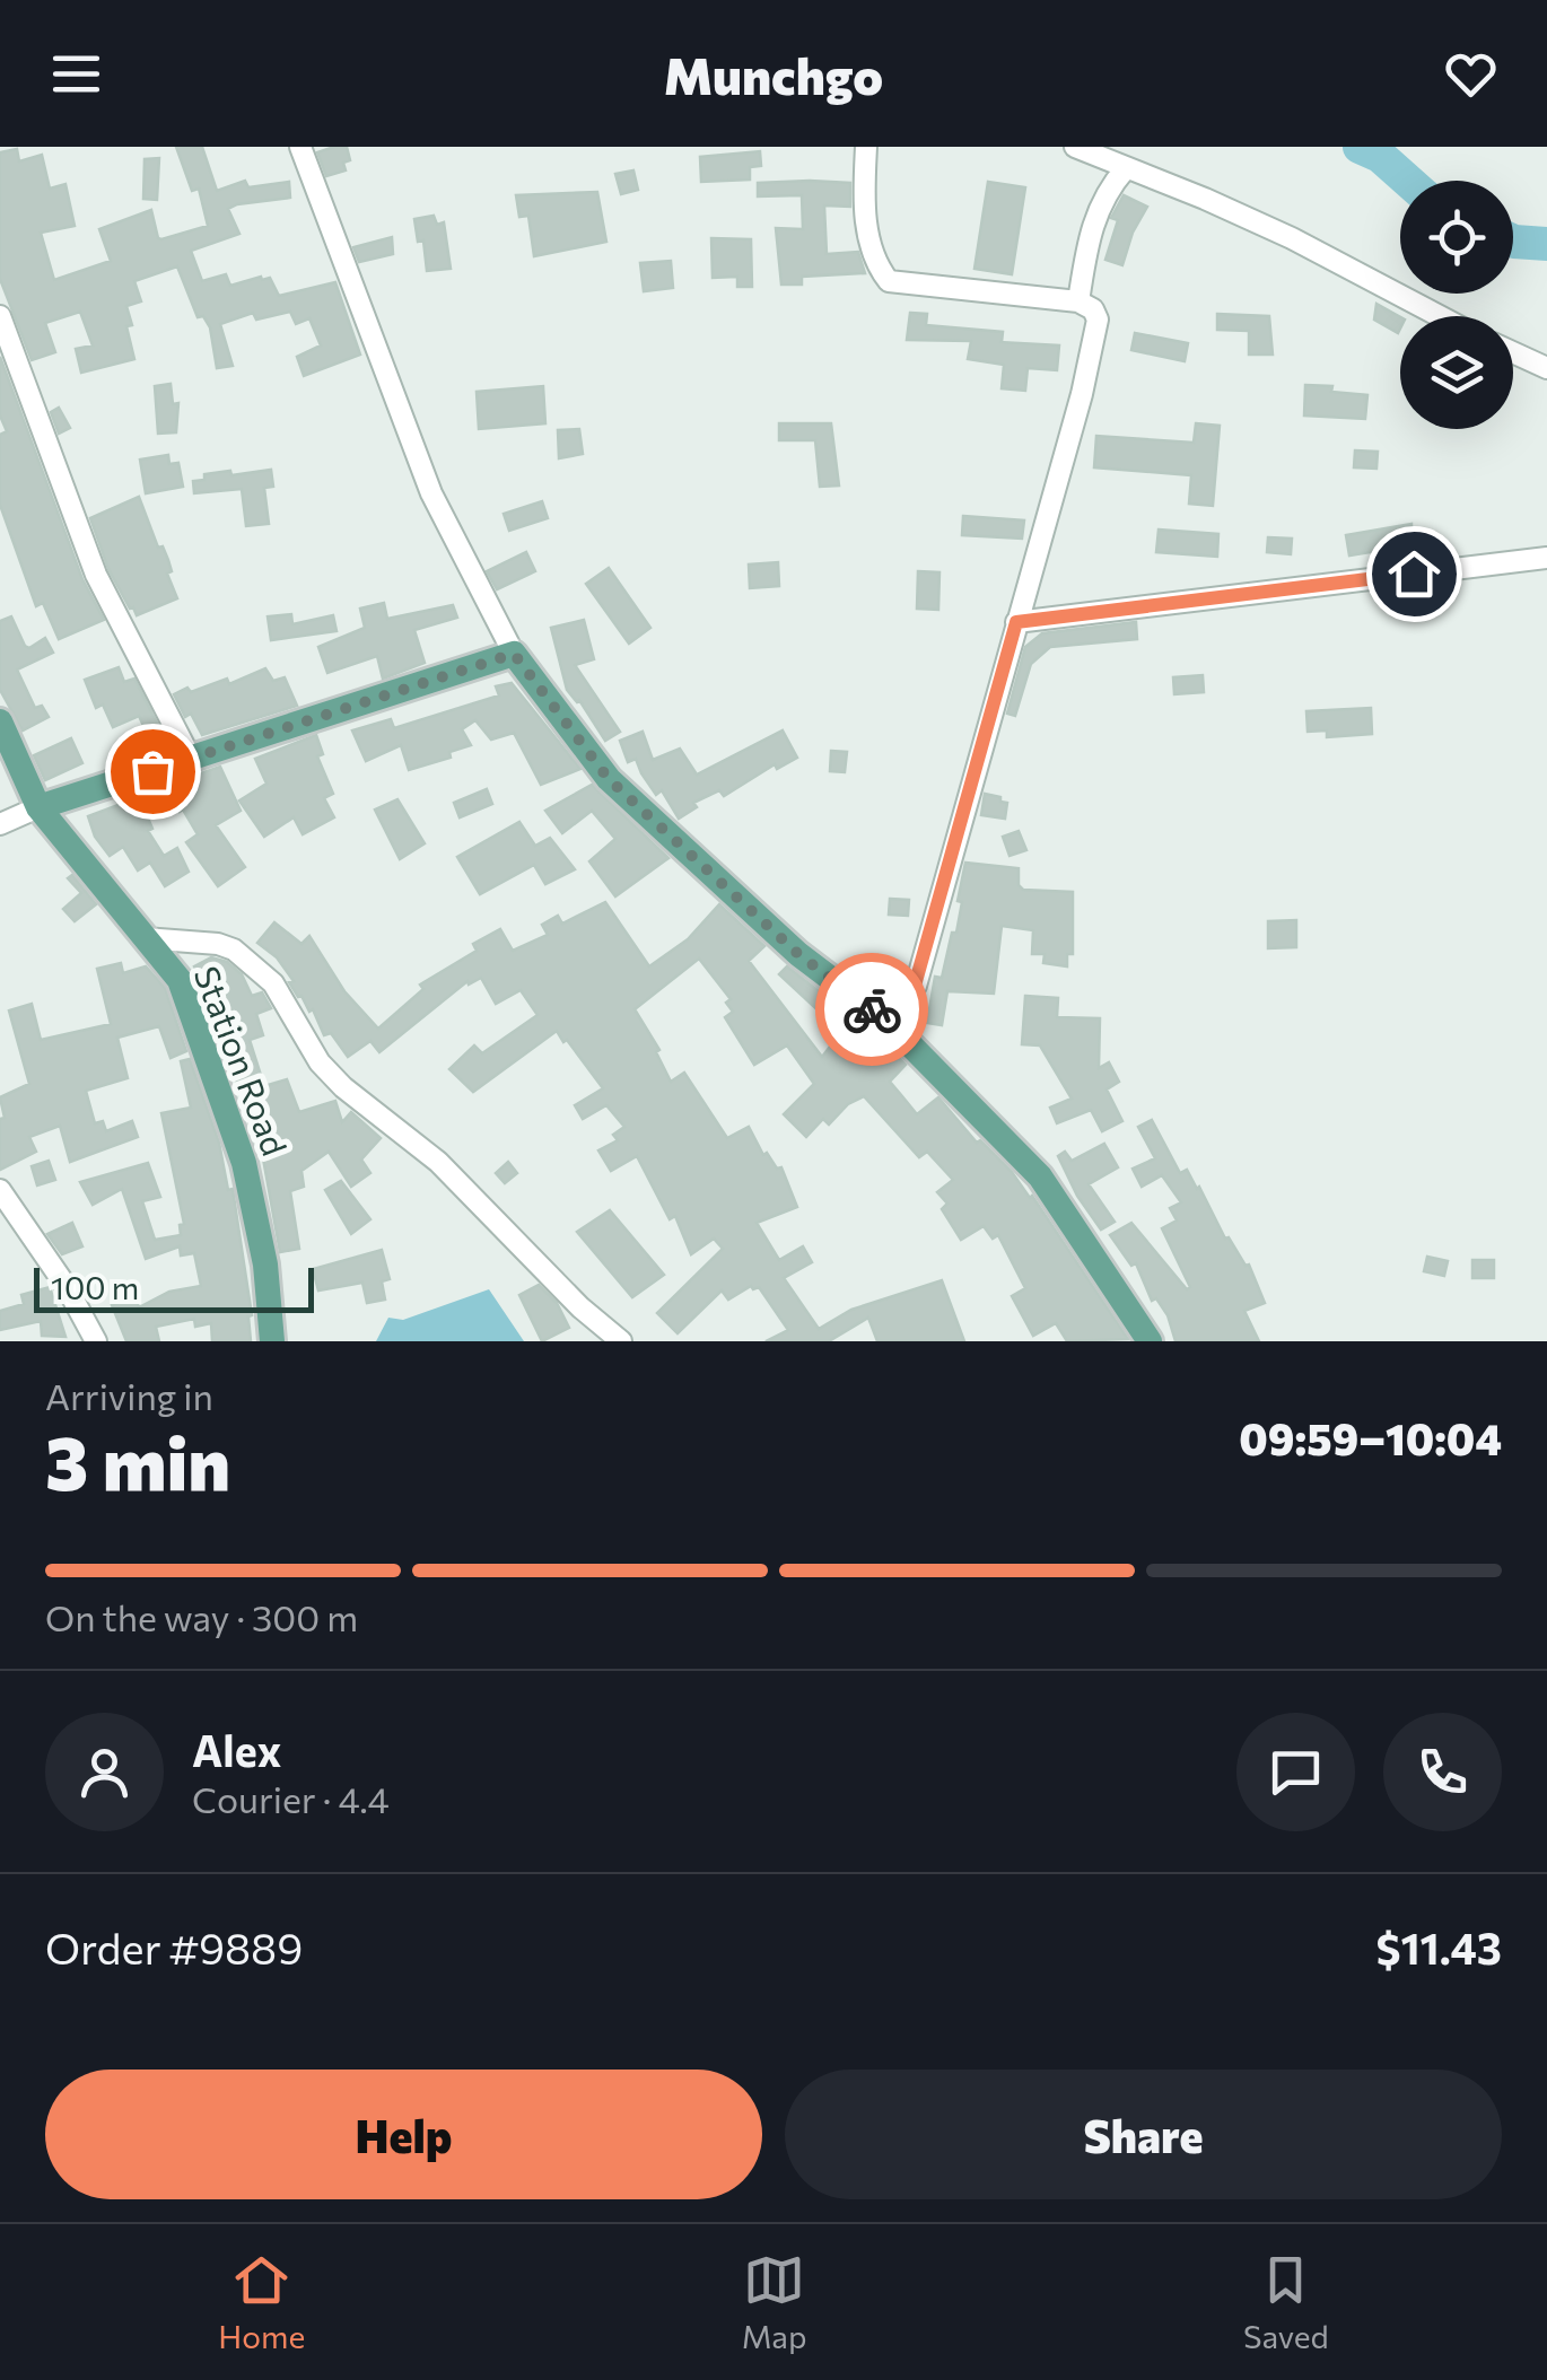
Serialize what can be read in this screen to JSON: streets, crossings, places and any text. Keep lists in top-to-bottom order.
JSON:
{
  "streets": {
    "main road": ["Station Road"]
  },
  "scale_bar": "100 m",
  "page": {
    "header": "Munchgo",
    "scale": "100 m",
    "heading": ["3 min", "Arriving in", "09:59–10:04"],
    "panel": [
      "Alex",
      "Courier · 4.4",
      "Order #9889",
      "$11.43"
    ],
    "bar": "On the way · 300 m",
    "buttons": ["Help", "Share"],
    "tabs": ["Home", "Map", "Saved"]
  }
}
